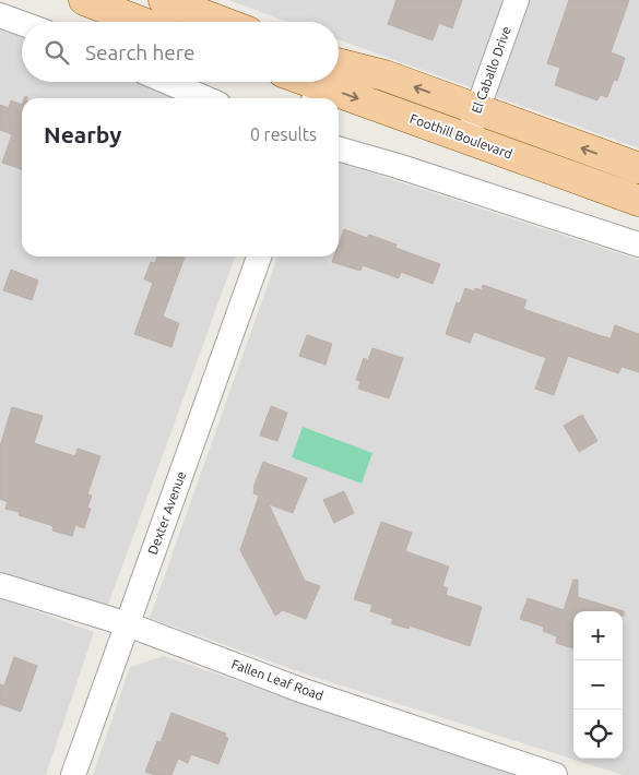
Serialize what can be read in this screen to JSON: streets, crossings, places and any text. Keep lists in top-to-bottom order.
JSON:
{
  "streets": {
    "main road": ["Foothill Boulevard"],
    "street": ["El Caballo Drive", "Dexter Avenue", "Fallen Leaf Road"]
  },
  "crossings": [
    ["El Caballo Drive", "Foothill Boulevard"],
    ["Dexter Avenue", "Fallen Leaf Road"]
  ],
  "page": {
    "search": "Search here",
    "heading": ["Nearby", "0 results"],
    "map_buttons": ["+", "−"]
  }
}
